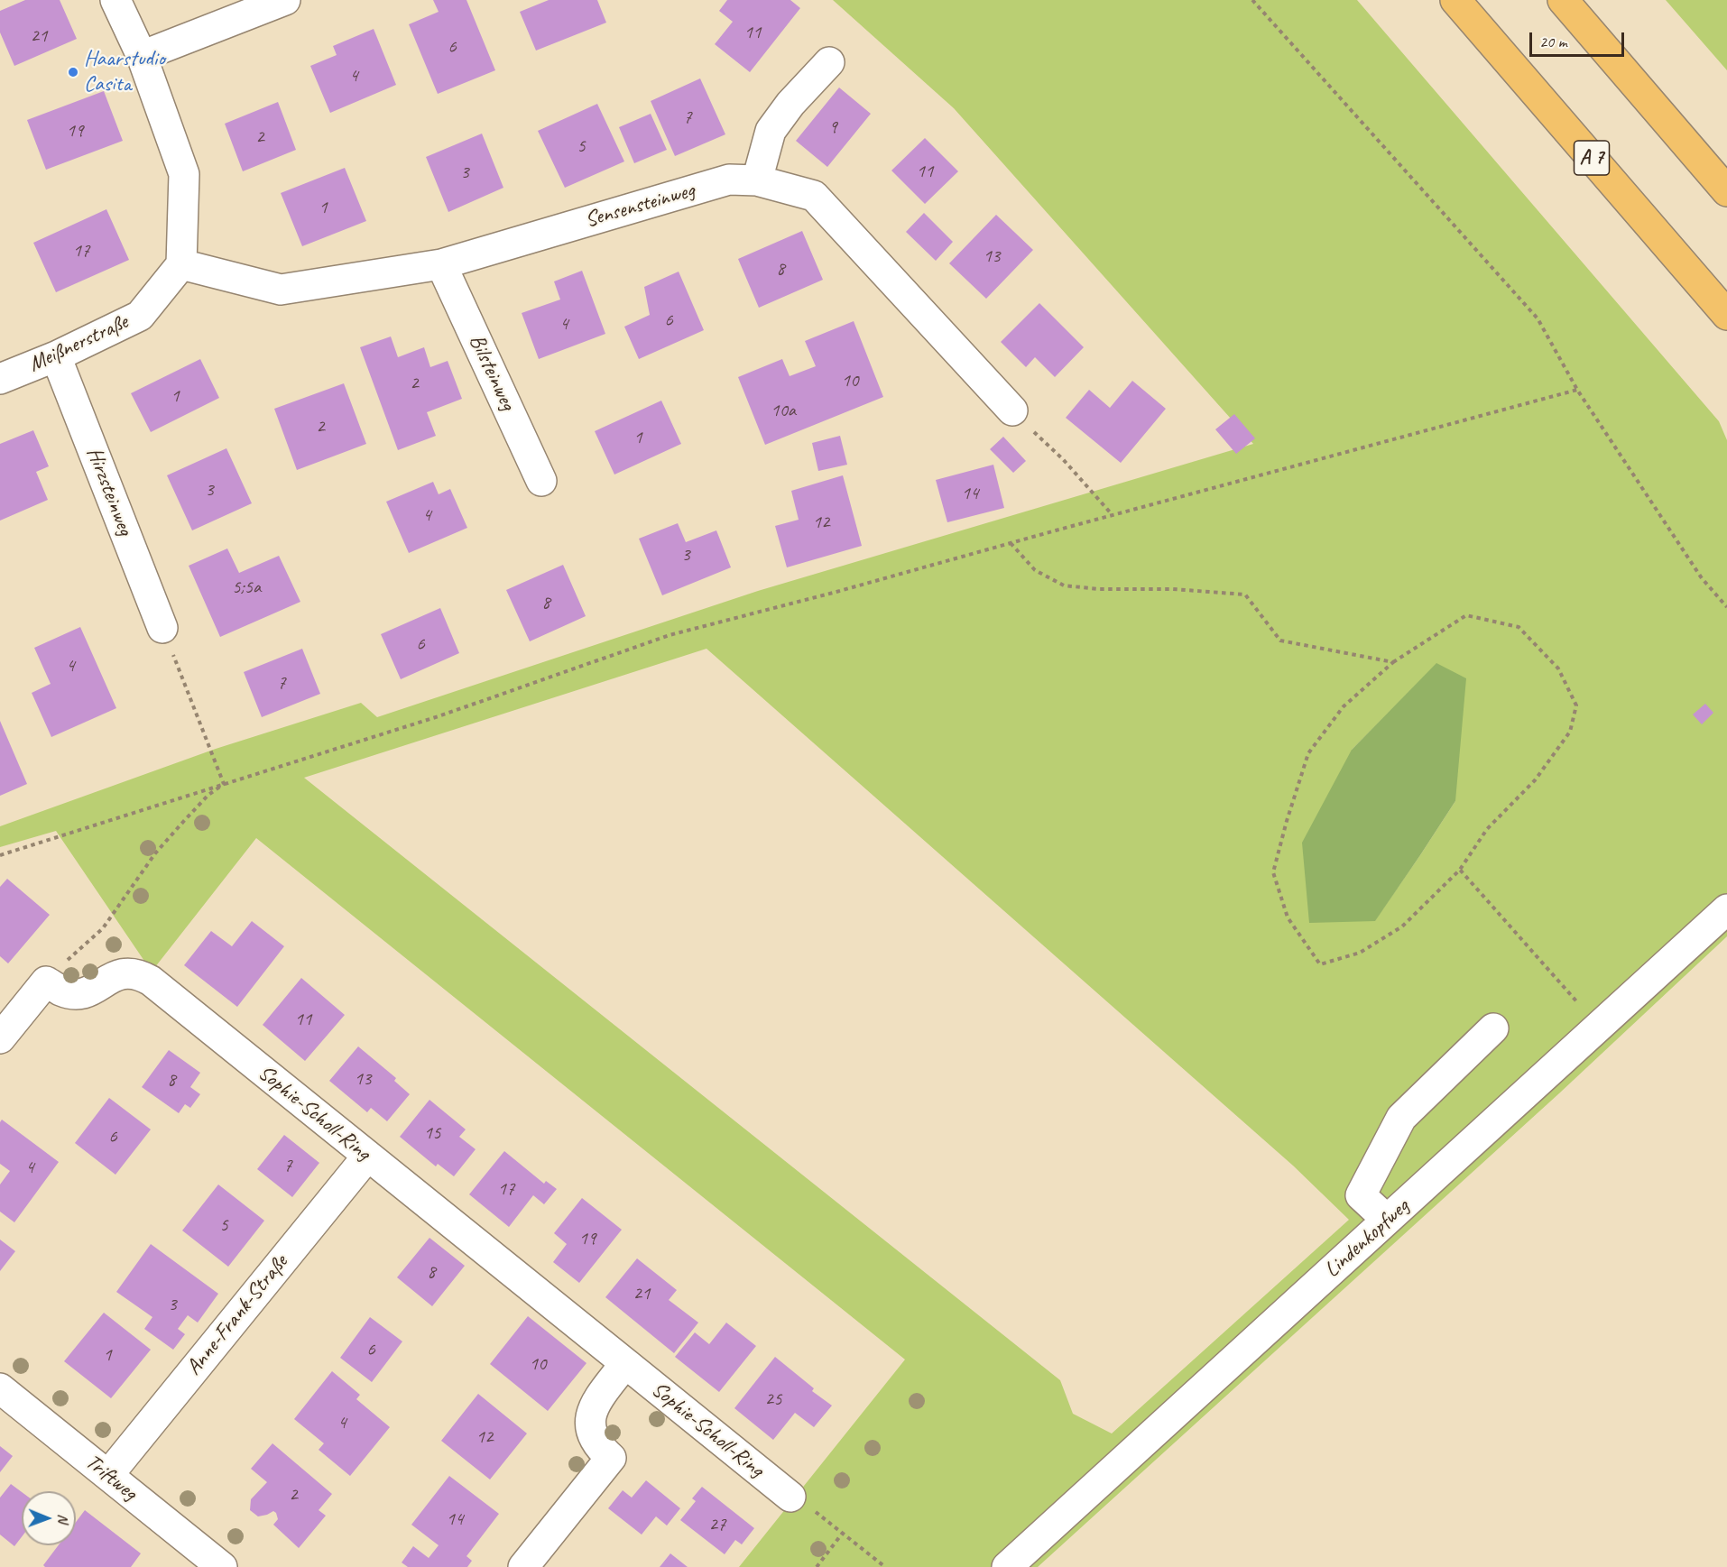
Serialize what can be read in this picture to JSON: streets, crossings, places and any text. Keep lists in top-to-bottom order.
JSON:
{
  "streets": {
    "highway": ["A 7"],
    "street": [
      "Sensensteinweg",
      "Meißnerstraße",
      "Bilsteinweg",
      "Hirzsteinweg",
      "Sophie-Scholl-Ring",
      "Lindenkopfweg",
      "Anne-Frank-Straße",
      "Triftweg"
    ]
  },
  "crossings": [
    ["Sensensteinweg", "Meißnerstraße"],
    ["Sensensteinweg", "Bilsteinweg"],
    ["Meißnerstraße", "Hirzsteinweg"],
    ["Sophie-Scholl-Ring", "Anne-Frank-Straße"],
    ["Anne-Frank-Straße", "Triftweg"]
  ],
  "places": ["Haarstudio Casita"],
  "house_numbers": [
    "11",
    "21",
    "6",
    "4",
    "7",
    "9",
    "19",
    "2",
    "5",
    "11",
    "3",
    "1",
    "17",
    "13",
    "8",
    "6",
    "4",
    "10",
    "2",
    "1",
    "10a",
    "2",
    "1",
    "3",
    "14",
    "4",
    "12",
    "3",
    "5;5a",
    "8",
    "6",
    "4",
    "7",
    "11",
    "13",
    "8",
    "15",
    "6",
    "7",
    "4",
    "17",
    "5",
    "19",
    "8",
    "21",
    "3",
    "6",
    "1",
    "10",
    "25",
    "4",
    "12",
    "2",
    "14",
    "27"
  ],
  "scale_bar": "20 m",
  "north": "right"
}
